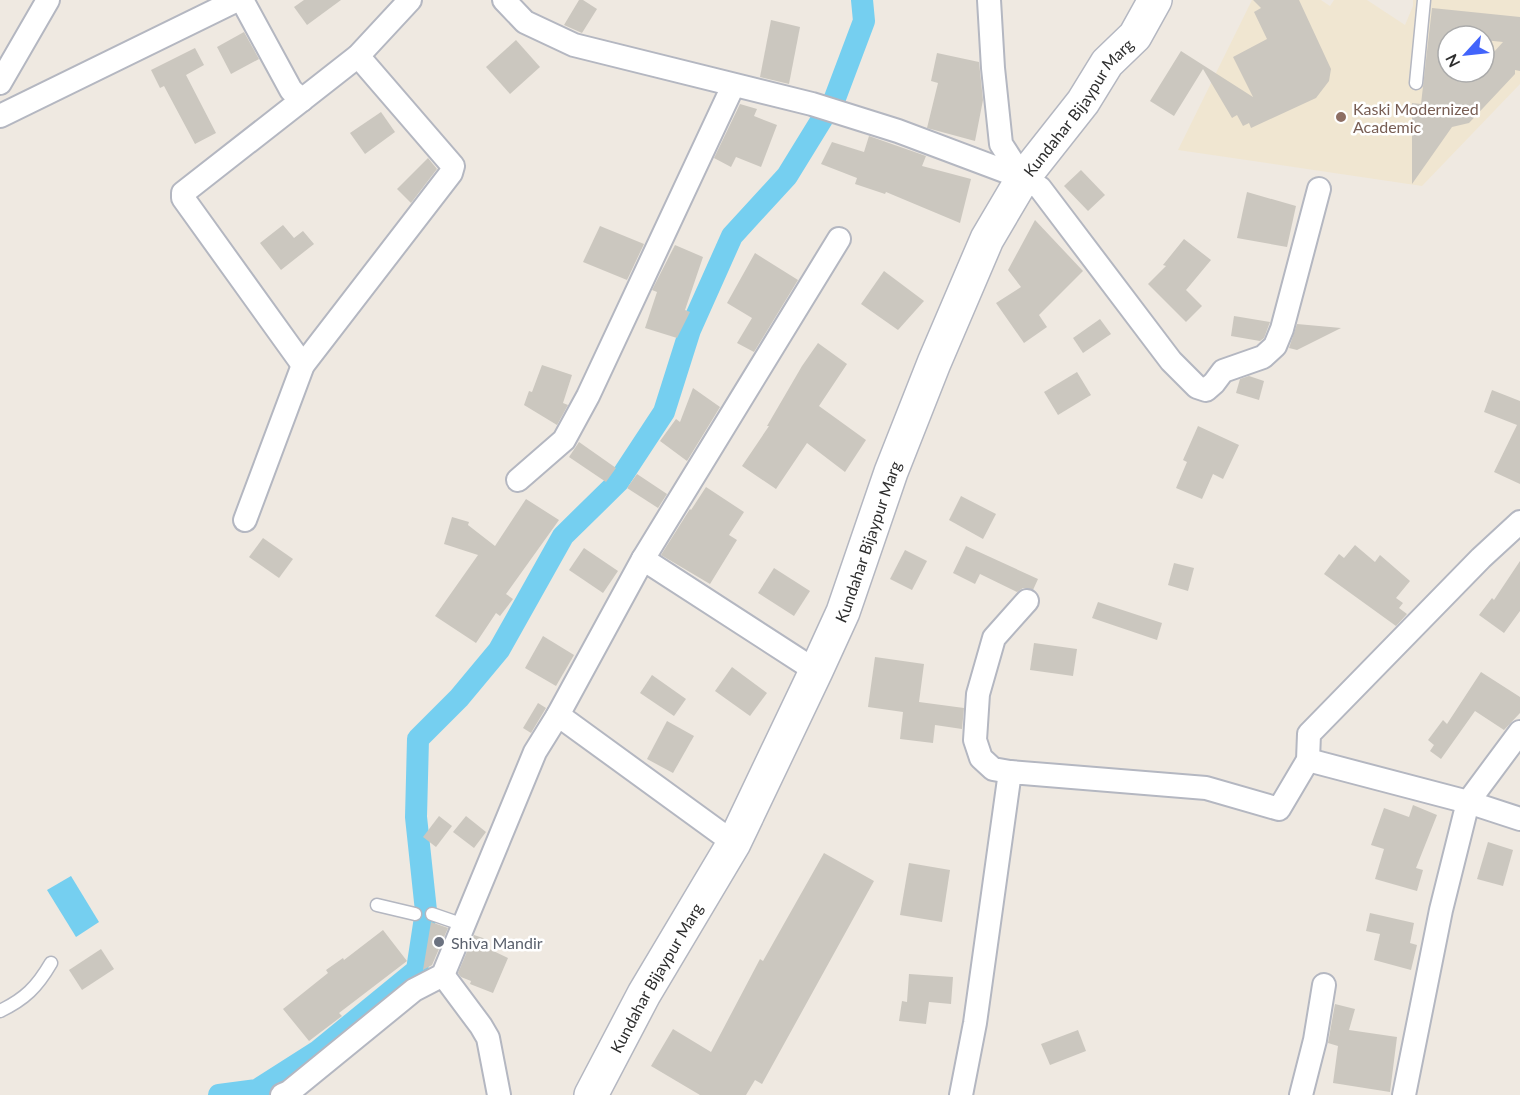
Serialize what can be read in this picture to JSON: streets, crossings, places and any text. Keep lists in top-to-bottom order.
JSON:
{
  "streets": {
    "main road": ["Kundahar Bijaypur Marg"]
  },
  "places": ["Kaski Modernized Academic", "Shiva Mandir"],
  "north": "bottom left"
}
